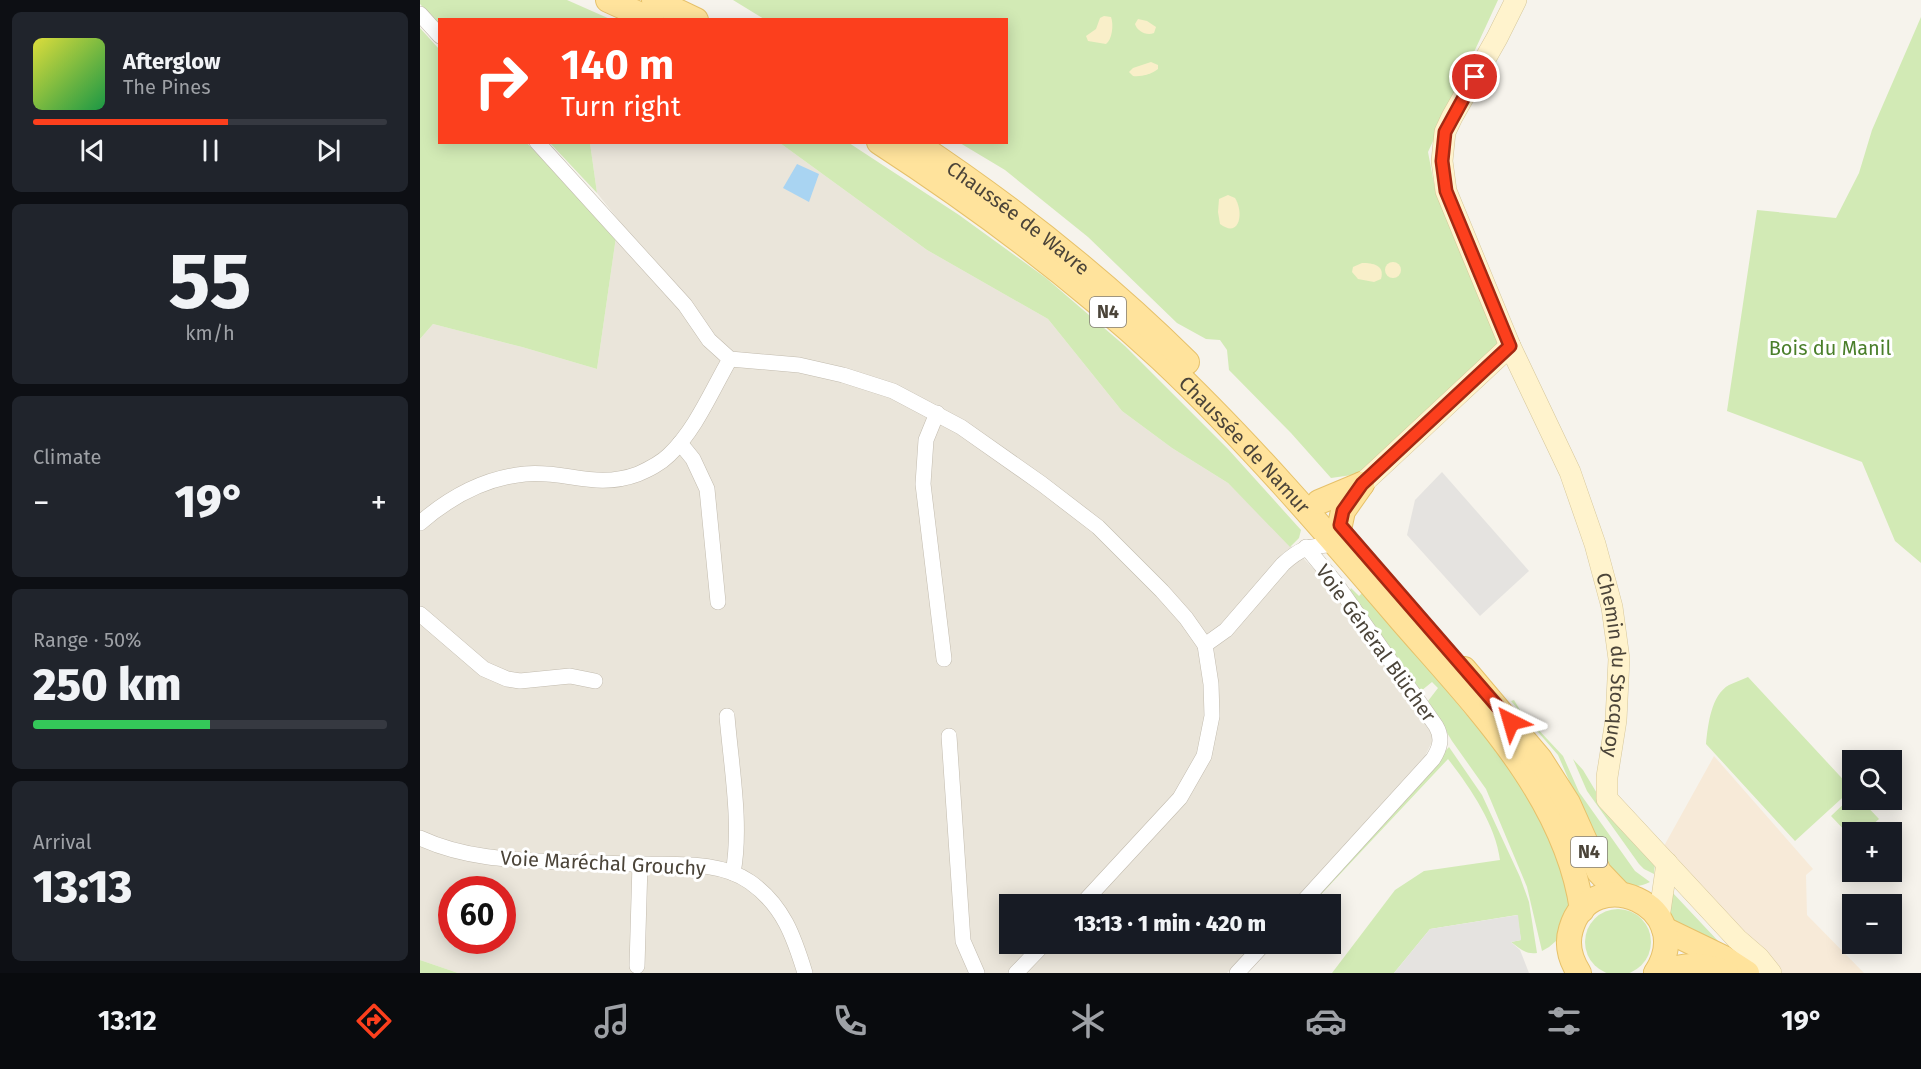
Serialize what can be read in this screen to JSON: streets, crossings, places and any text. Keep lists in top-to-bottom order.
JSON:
{
  "streets": {
    "main road": ["Chaussée de Wavre", "N4", "Chaussée de Namur"],
    "street": ["Voie Général Blücher", "Chemin du Stocquoy", "Voie Maréchal Grouchy"]
  },
  "crossings": [
    ["Chaussée de Wavre", "Chaussée de Namur"],
    ["N4", "Chaussée de Namur"]
  ],
  "parks": ["Bois du Manil"],
  "page": {
    "turn": ["140 m", "Turn right"],
    "song": ["Afterglow", "The Pines"],
    "tile": [
      ["55", "km/h"],
      "Climate",
      ["Range · 50%", "250 km"],
      ["Arrival", "13:13"]
    ],
    "heat": ["−", "19°", "+"],
    "map_buttons": ["+", "−"],
    "limit": "60",
    "trip": "13:13 · 1 min · 420 m",
    "tabs": ["13:12", "19°"]
  }
}
